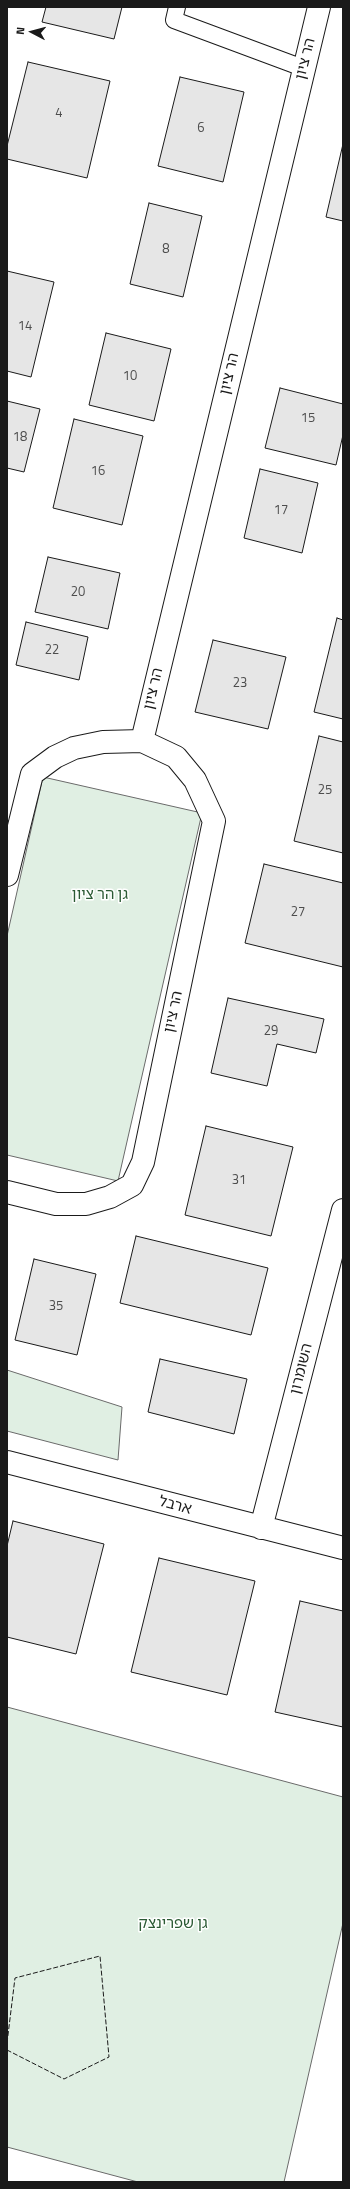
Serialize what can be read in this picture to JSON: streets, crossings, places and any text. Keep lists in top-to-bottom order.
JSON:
{
  "streets": {
    "street": ["הר ציון", "השומרון", "ארבל"]
  },
  "crossings": [
    ["השומרון", "ארבל"]
  ],
  "parks": ["גן הר ציון", "גן שפרינצק"],
  "house_numbers": [
    "4",
    "6",
    "8",
    "14",
    "10",
    "15",
    "18",
    "16",
    "17",
    "20",
    "22",
    "23",
    "25",
    "27",
    "29",
    "31",
    "35"
  ],
  "north": "left"
}
